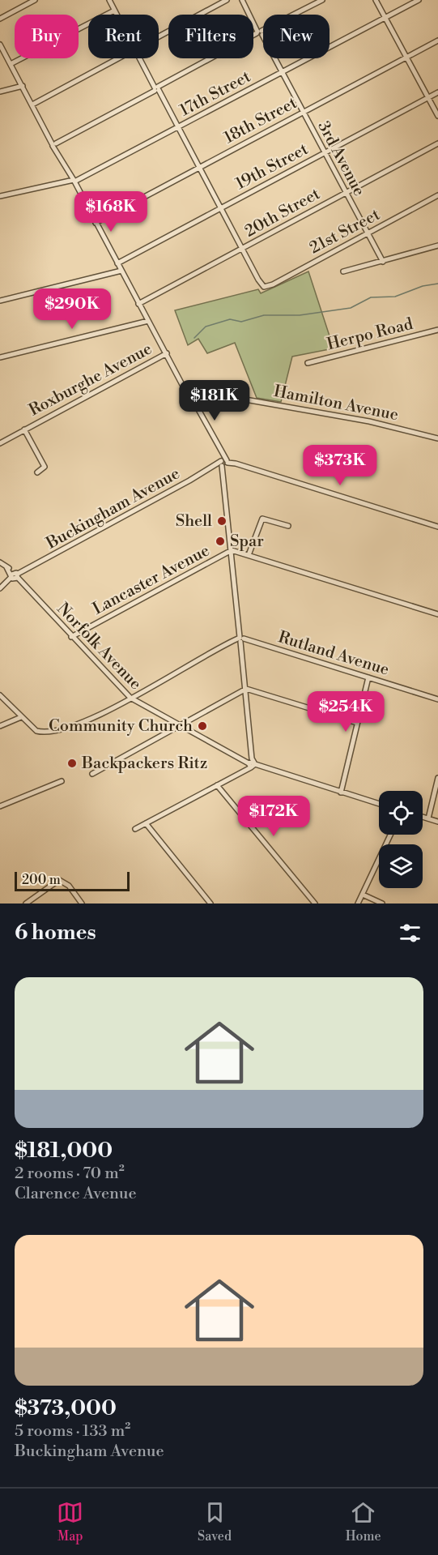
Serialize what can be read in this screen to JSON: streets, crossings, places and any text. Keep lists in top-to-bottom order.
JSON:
{
  "streets": {
    "street": [
      "17th Street",
      "18th Street",
      "3rd Avenue",
      "19th Street",
      "20th Street",
      "21st Street",
      "Herpo Road",
      "Roxburghe Avenue",
      "Hamilton Avenue",
      "Buckingham Avenue",
      "Lancaster Avenue",
      "Norfolk Avenue",
      "Rutland Avenue"
    ]
  },
  "crossings": [
    ["17th Street", "3rd Avenue"],
    ["18th Street", "3rd Avenue"],
    ["3rd Avenue", "19th Street"],
    ["3rd Avenue", "20th Street"],
    ["3rd Avenue", "21st Street"],
    ["20th Street", "21st Street"],
    ["Buckingham Avenue", "Norfolk Avenue"],
    ["Lancaster Avenue", "Norfolk Avenue"]
  ],
  "places": [
    "Shell",
    "Spar",
    "Community Church",
    "Backpackers Ritz"
  ],
  "scale_bar": "200 m",
  "page": {
    "chip": [
      "Buy",
      "Rent",
      "Filters",
      "New"
    ],
    "price": [
      "$168K",
      "$290K",
      "$181K",
      "$373K",
      "$254K",
      "$172K"
    ],
    "scale": "200 m",
    "heading": "6 homes",
    "list": [
      {
        "name": "$181,000",
        "note": "2 rooms · 70 m² · Clarence Avenue"
      },
      {
        "name": "$373,000",
        "note": "5 rooms · 133 m² · Buckingham Avenue"
      }
    ],
    "tabs": ["Map", "Saved", "Home"]
  }
}
